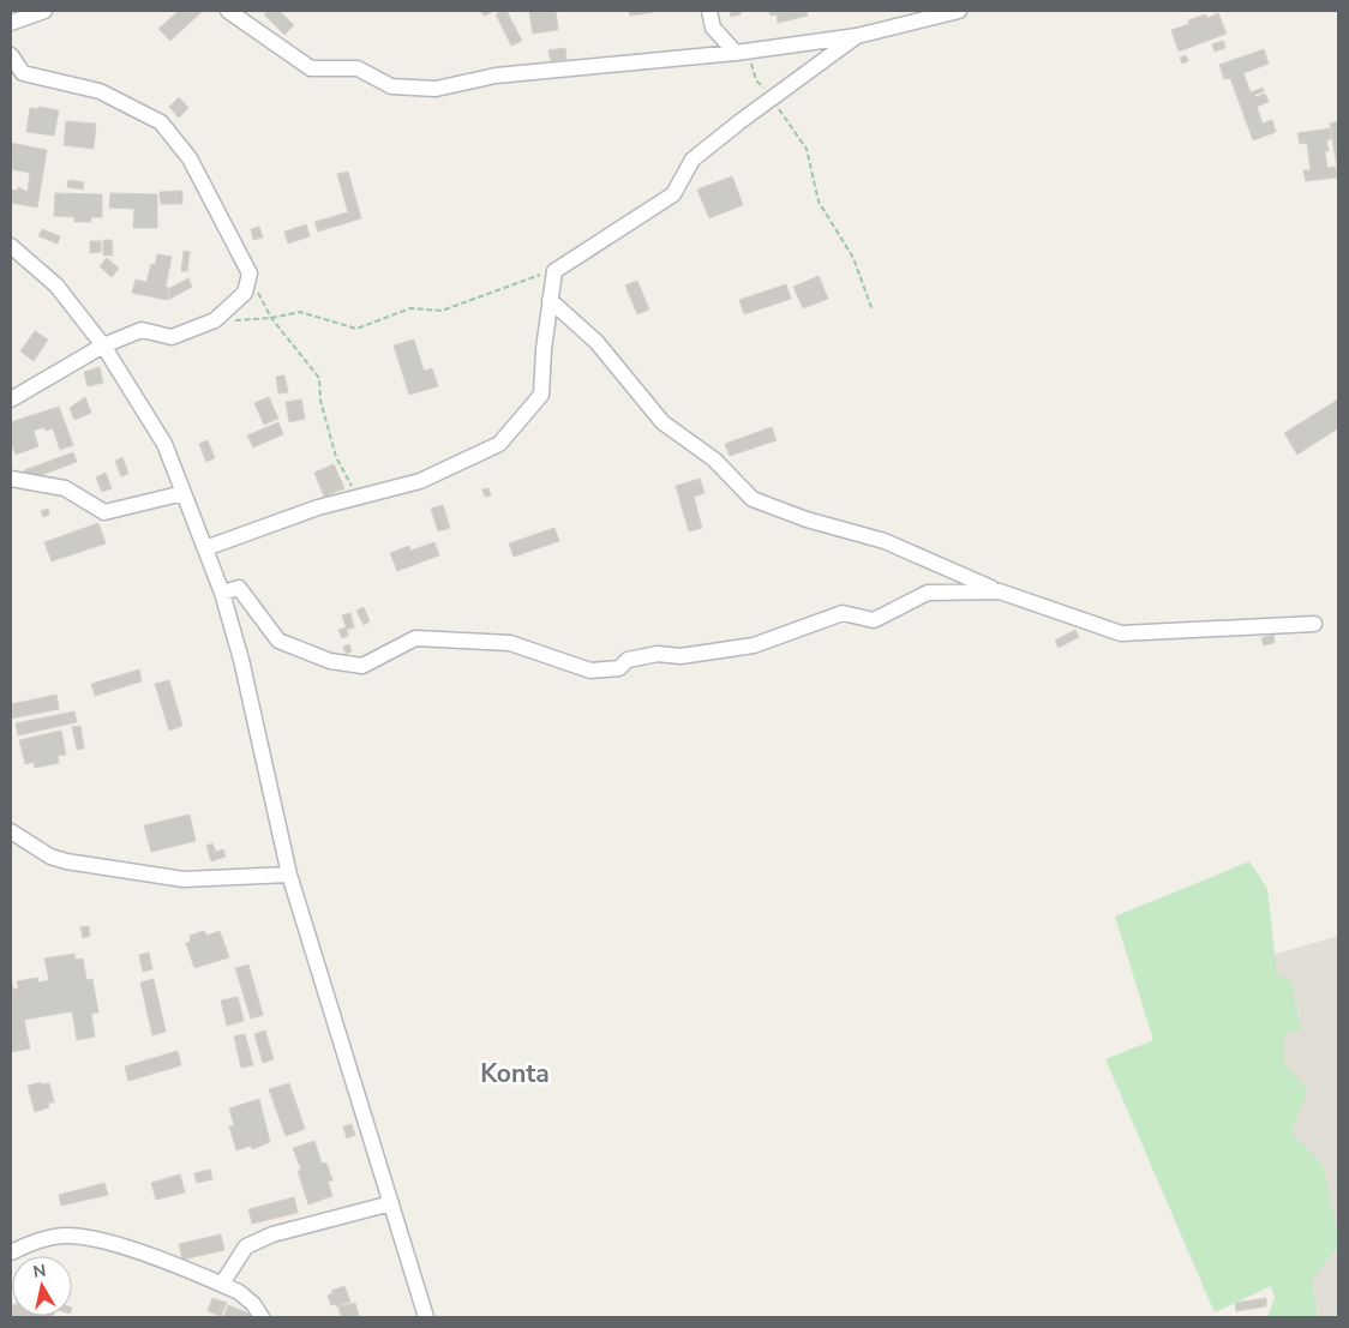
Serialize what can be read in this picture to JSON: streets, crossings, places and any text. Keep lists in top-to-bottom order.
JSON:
{
  "districts": ["Konta"],
  "north": "top"
}
